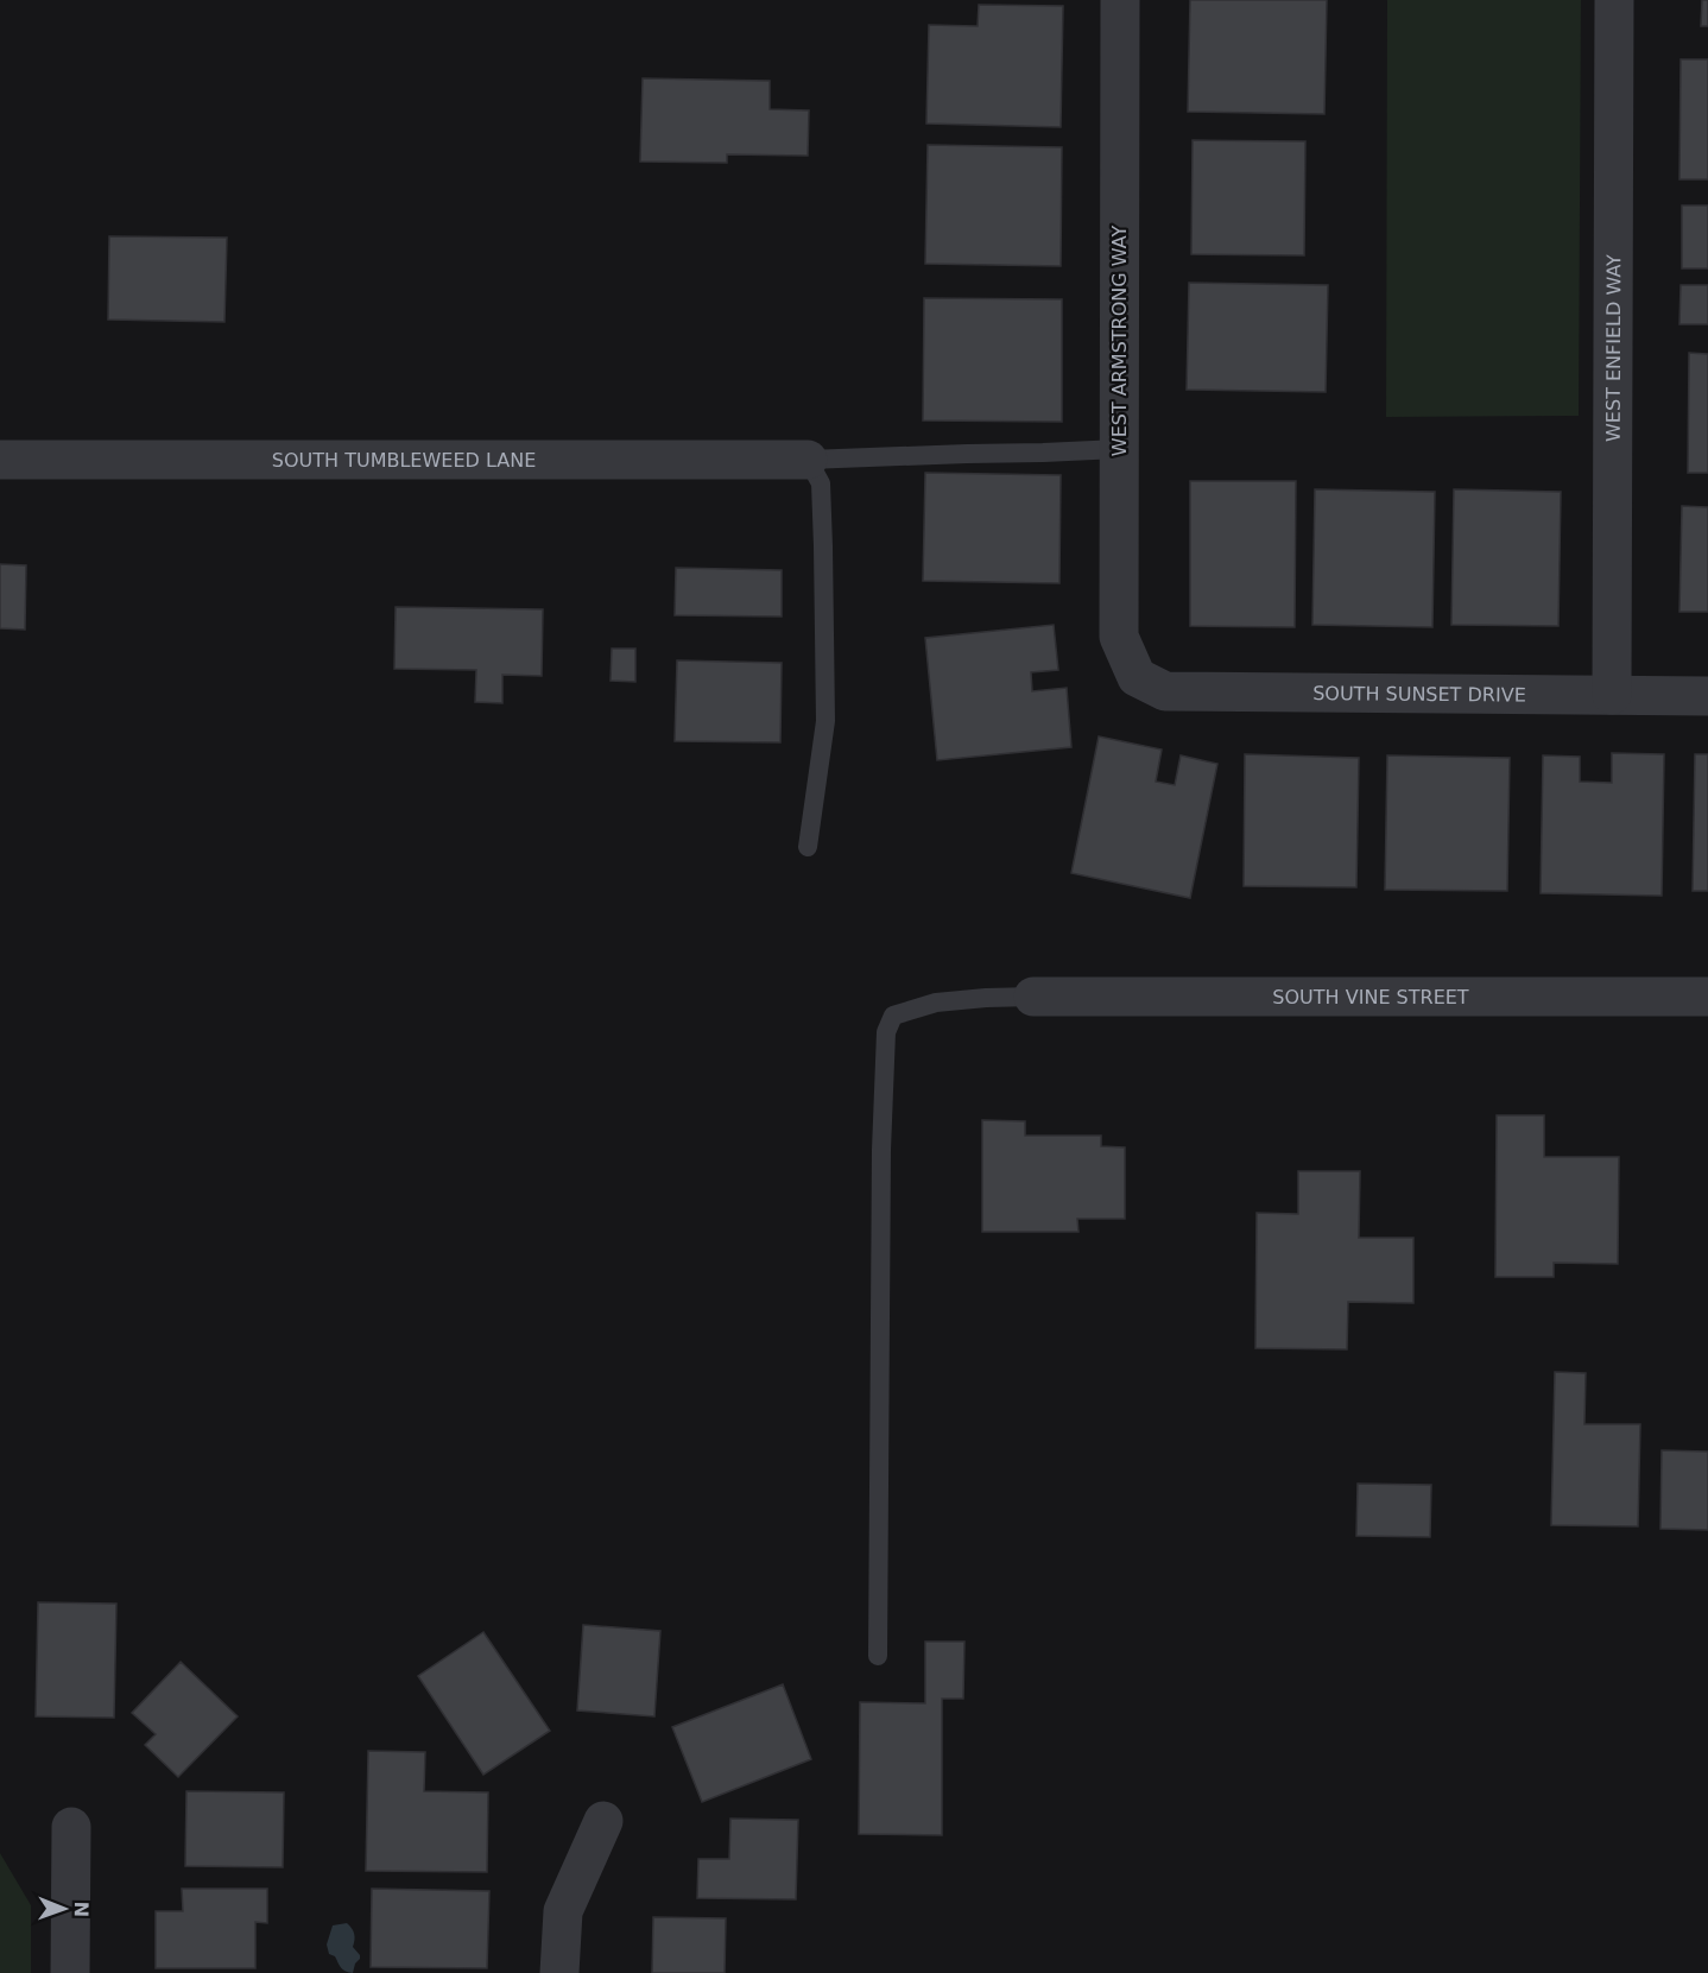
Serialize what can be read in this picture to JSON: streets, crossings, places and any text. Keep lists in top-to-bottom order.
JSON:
{
  "streets": {
    "street": [
      "WEST ARMSTRONG WAY",
      "WEST ENFIELD WAY",
      "SOUTH TUMBLEWEED LANE",
      "SOUTH SUNSET DRIVE",
      "SOUTH VINE STREET"
    ]
  },
  "crossings": [
    ["WEST ARMSTRONG WAY", "SOUTH SUNSET DRIVE"],
    ["WEST ENFIELD WAY", "SOUTH SUNSET DRIVE"]
  ],
  "north": "right"
}
